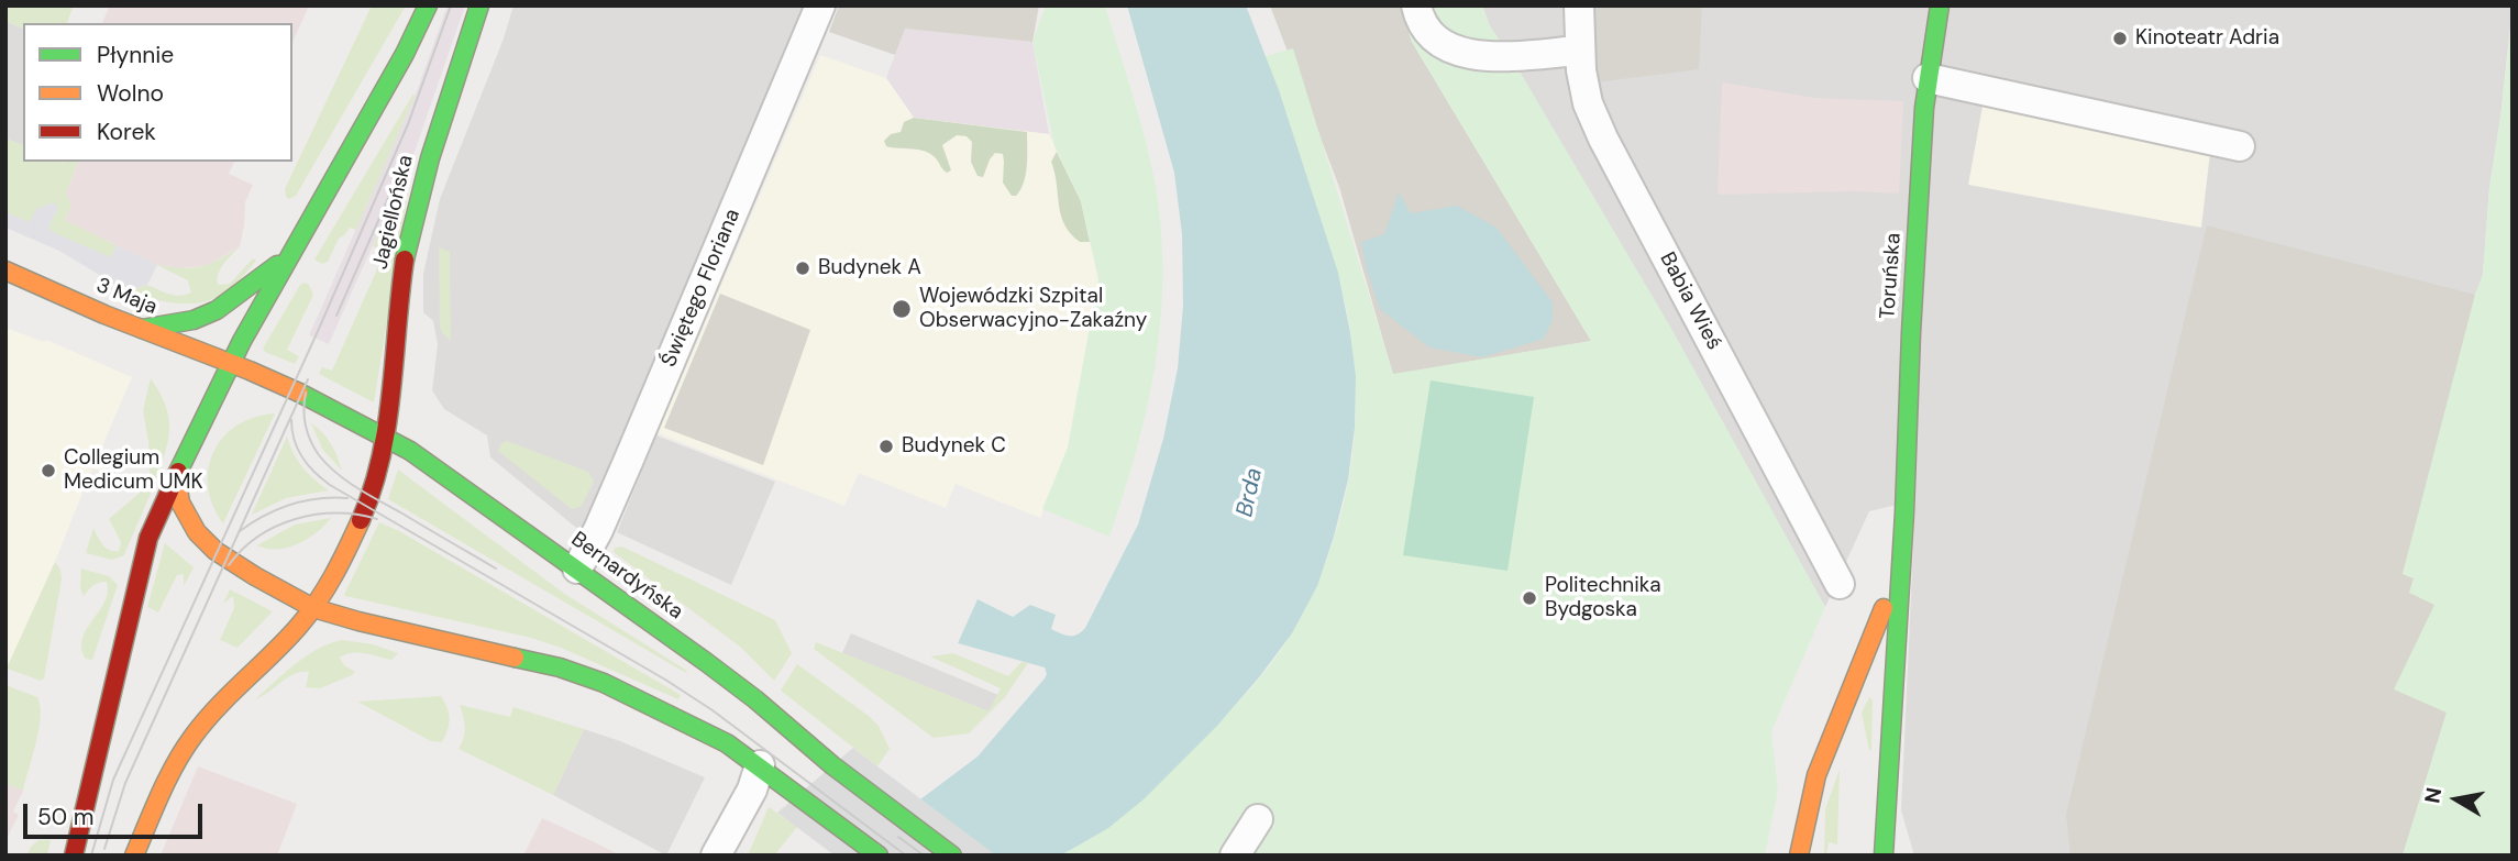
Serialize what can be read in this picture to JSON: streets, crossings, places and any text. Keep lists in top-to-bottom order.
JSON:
{
  "streets": {
    "main road": [
      "Jagiellońska",
      "Toruńska",
      "3 Maja",
      "Bernardyńska"
    ],
    "street": ["Świętego Floriana", "Babia Wieś"]
  },
  "crossings": [
    ["Jagiellońska", "3 Maja"],
    ["Jagiellońska", "Bernardyńska"],
    ["Świętego Floriana", "Bernardyńska"],
    ["3 Maja", "Bernardyńska"]
  ],
  "water": ["Brda"],
  "places": [
    "Kinoteatr Adria",
    "Budynek A",
    "Wojewódzki Szpital Obserwacyjno-Zakaźny",
    "Budynek C",
    "Collegium Medicum UMK",
    "Politechnika Bydgoska"
  ],
  "legend": ["Płynnie", "Wolno", "Korek"],
  "scale_bar": "50 m",
  "north": "left"
}
